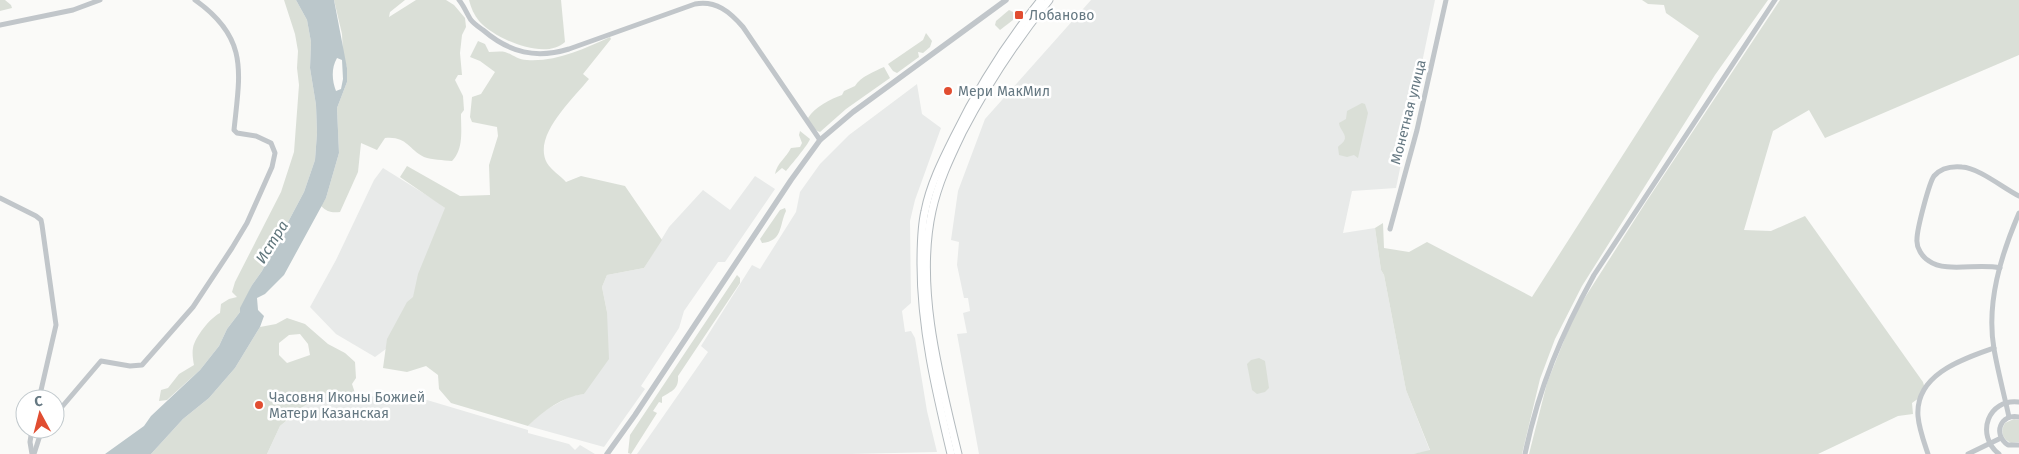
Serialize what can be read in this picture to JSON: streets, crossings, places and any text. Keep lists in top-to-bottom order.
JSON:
{
  "streets": {
    "street": ["Монетная улица"]
  },
  "water": ["Истра"],
  "places": {
    "transit": ["Лобаново"],
    "other": ["Мери МакМил", "Часовня Иконы Божией Матери Казанская"]
  },
  "north": "top"
}
